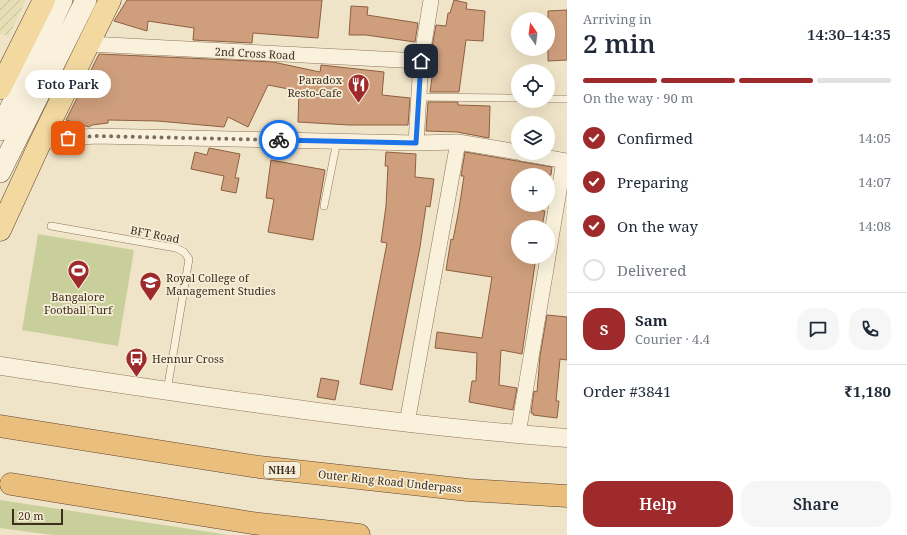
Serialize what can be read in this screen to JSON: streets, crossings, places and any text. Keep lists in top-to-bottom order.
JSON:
{
  "streets": {
    "highway": ["NH44", "Outer Ring Road Underpass"],
    "street": ["2nd Cross Road"],
    "lane": ["BFT Road"]
  },
  "places": {
    "restaurant": ["Paradox Resto-Cafe"],
    "other": ["Foto Park"],
    "sports": ["Bangalore Football Turf"],
    "school or university": ["Royal College of Management Studies"],
    "bus stop": ["Hennur Cross"]
  },
  "scale_bar": "20 m",
  "north": "top",
  "page": {
    "heading": ["2 min", "Arriving in", "14:30–14:35"],
    "panel": [
      "Sam",
      "Courier · 4.4",
      "Order #3841",
      "₹1,180"
    ],
    "map_buttons": ["+", "−"],
    "bar": "On the way · 90 m",
    "bubble": "Foto Park",
    "list": [
      ["Confirmed", "14:05"],
      ["Preparing", "14:07"],
      ["On the way", "14:08"],
      "Delivered"
    ],
    "round": "S",
    "buttons": ["Help", "Share"],
    "scale": "20 m"
  }
}
